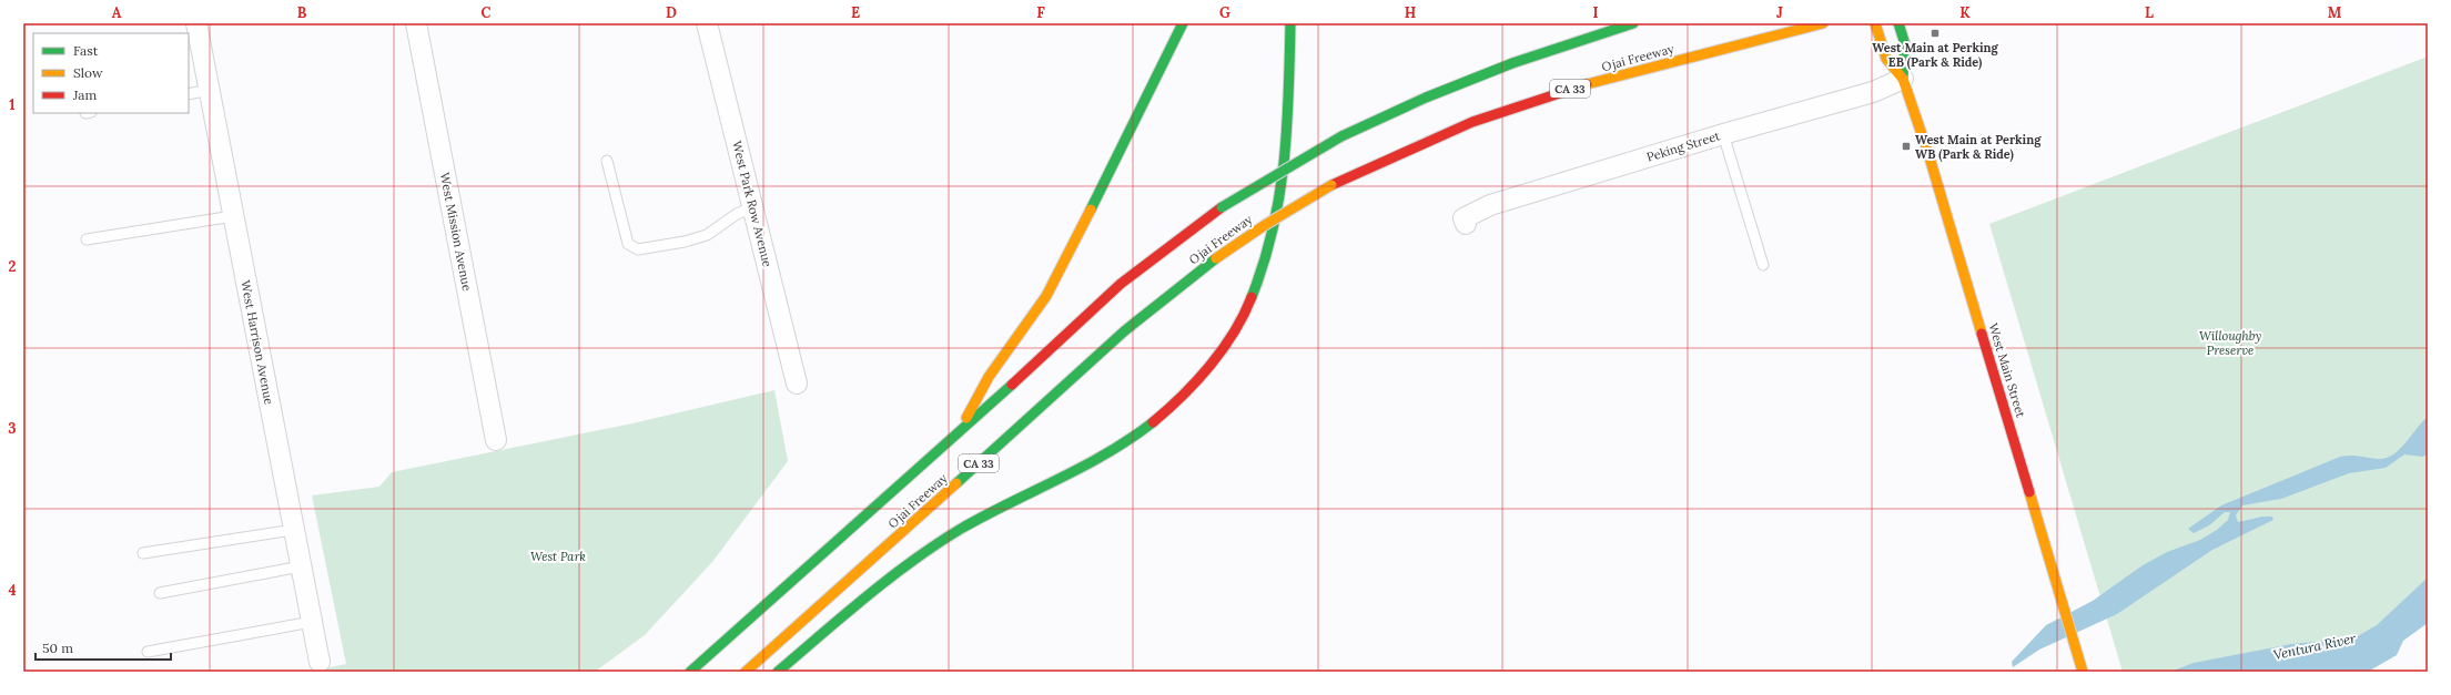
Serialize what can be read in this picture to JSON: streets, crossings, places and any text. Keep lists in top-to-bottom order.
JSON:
{
  "streets": {
    "main road": ["Ojai Freeway", "CA 33", "West Main Street"],
    "street": [
      "Peking Street",
      "West Park Row Avenue",
      "West Mission Avenue",
      "West Harrison Avenue"
    ]
  },
  "crossings": [
    ["Peking Street", "West Main Street"]
  ],
  "water": ["Ventura River"],
  "parks": ["Willoughby Preserve", "West Park"],
  "places": {
    "transit": ["West Main at Perking EB (Park & Ride)", "West Main at Perking WB (Park & Ride)"]
  },
  "legend": ["Fast", "Slow", "Jam"],
  "scale_bar": "50 m",
  "grid": {
    "columns": [
      "A",
      "B",
      "C",
      "D",
      "E",
      "F",
      "G",
      "H",
      "I",
      "J",
      "K",
      "L",
      "M"
    ],
    "rows": [
      "1",
      "2",
      "3",
      "4"
    ]
  }
}
